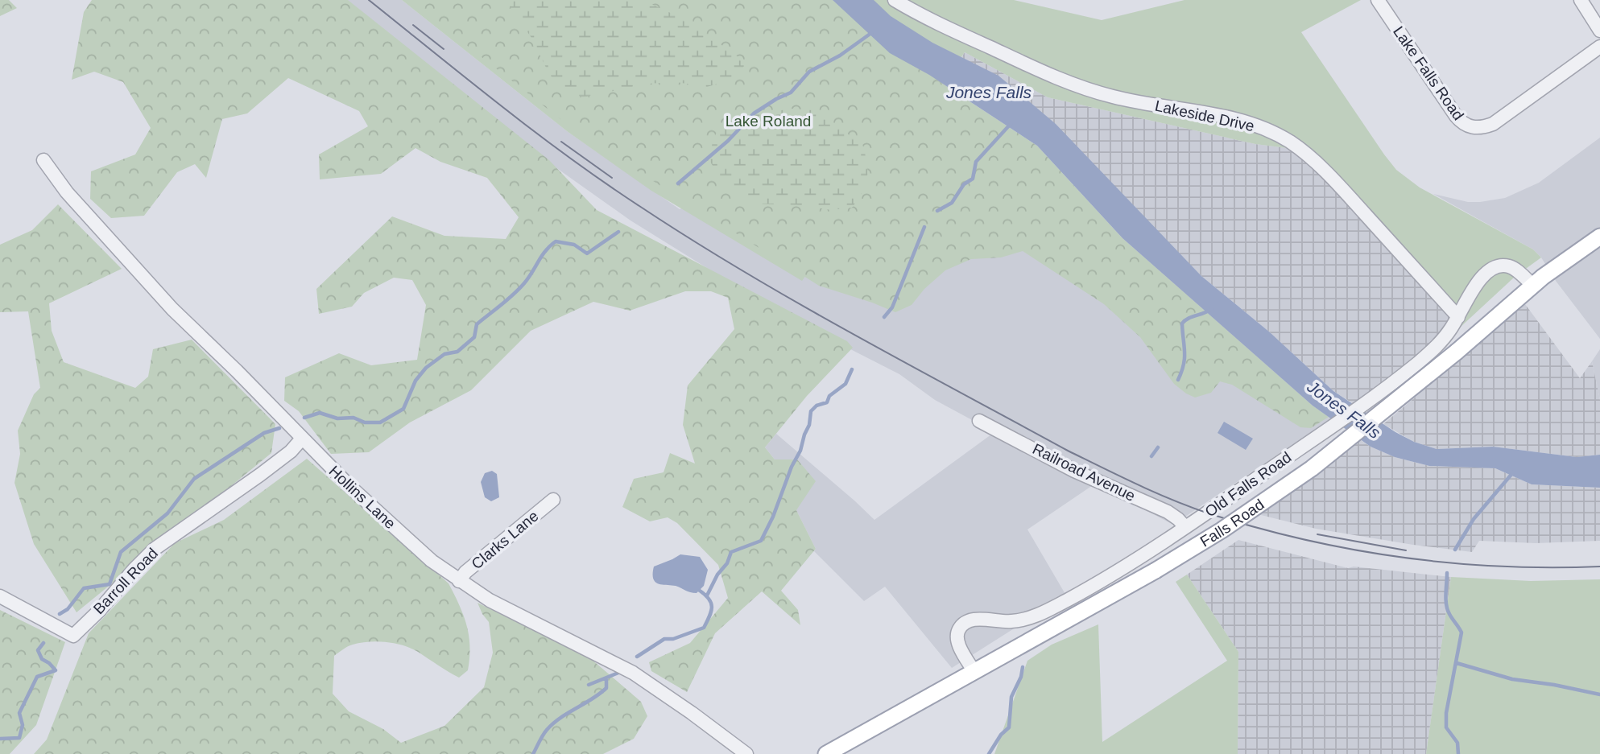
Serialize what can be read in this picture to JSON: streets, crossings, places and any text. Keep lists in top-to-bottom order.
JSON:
{
  "streets": {
    "main road": ["Falls Road"],
    "street": [
      "Lake Falls Road",
      "Lakeside Drive",
      "Railroad Avenue",
      "Old Falls Road",
      "Hollins Lane",
      "Clarks Lane",
      "Barroll Road"
    ]
  },
  "crossings": [
    ["Lakeside Drive", "Old Falls Road"],
    ["Railroad Avenue", "Old Falls Road"],
    ["Old Falls Road", "Falls Road"],
    ["Hollins Lane", "Clarks Lane"],
    ["Hollins Lane", "Barroll Road"]
  ],
  "water": ["Jones Falls"],
  "parks": ["Lake Roland"]
}
